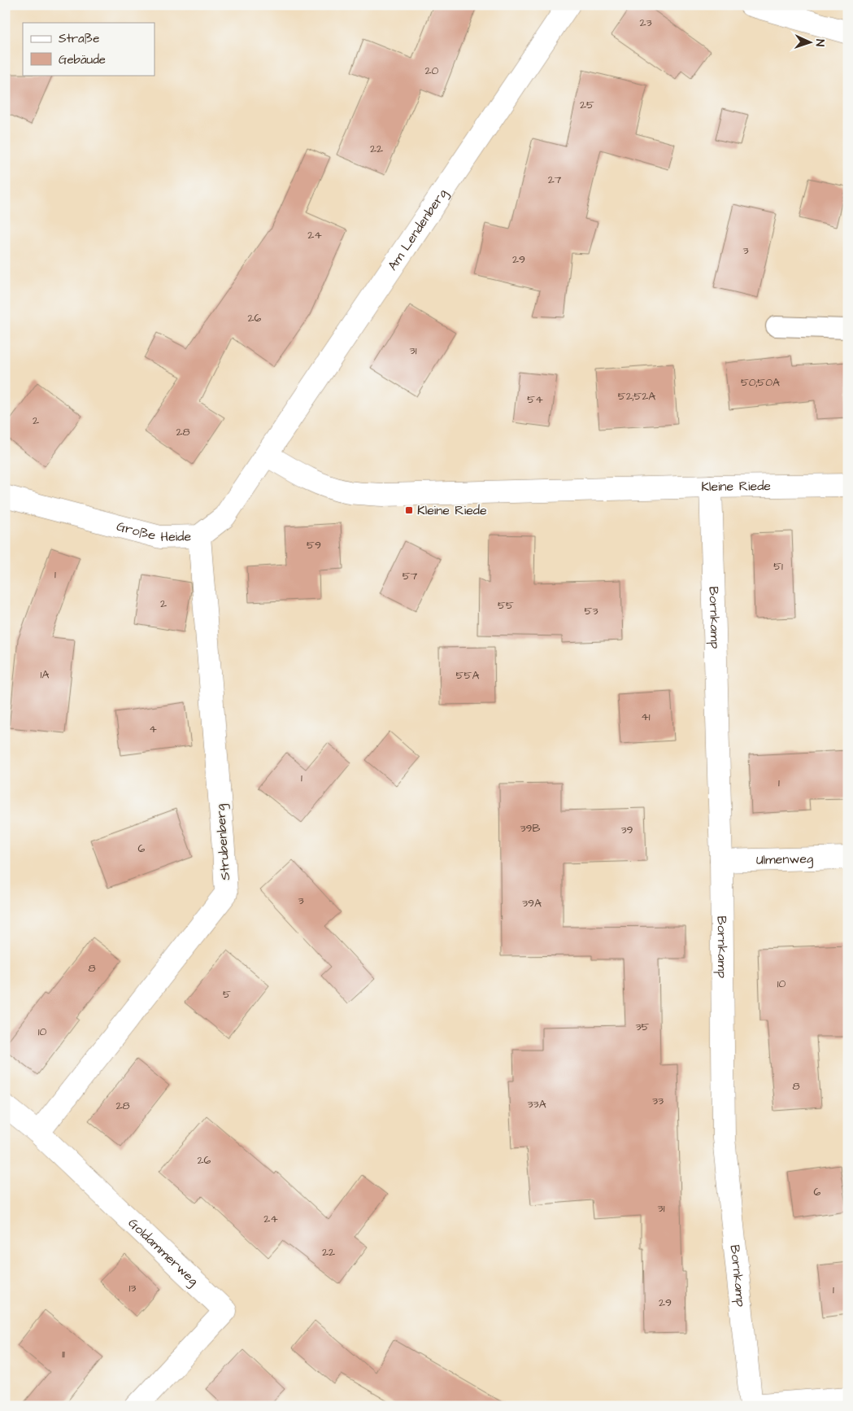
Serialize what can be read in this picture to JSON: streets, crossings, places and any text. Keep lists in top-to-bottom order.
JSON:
{
  "streets": {
    "street": [
      "Am Lendenberg",
      "Kleine Riede",
      "Große Heide",
      "Bornkamp",
      "Strubenberg",
      "Ulmenweg",
      "Goldammerweg"
    ]
  },
  "crossings": [
    ["Am Lendenberg", "Kleine Riede"],
    ["Am Lendenberg", "Große Heide"],
    ["Kleine Riede", "Große Heide"],
    ["Kleine Riede", "Bornkamp"],
    ["Große Heide", "Strubenberg"],
    ["Bornkamp", "Ulmenweg"],
    ["Strubenberg", "Goldammerweg"]
  ],
  "places": {
    "transit": ["Kleine Riede"]
  },
  "house_numbers": [
    "23",
    "20",
    "25",
    "22",
    "27",
    "24",
    "3",
    "29",
    "26",
    "31",
    "50;50A",
    "52;52A",
    "54",
    "2",
    "28",
    "59",
    "51",
    "1",
    "57",
    "2",
    "55",
    "53",
    "1A",
    "55A",
    "41",
    "4",
    "1",
    "1",
    "39B",
    "39",
    "6",
    "3",
    "39A",
    "8",
    "10",
    "5",
    "35",
    "10",
    "8",
    "33",
    "33A",
    "28",
    "26",
    "6",
    "31",
    "24",
    "22",
    "13",
    "1",
    "29",
    "11"
  ],
  "legend": ["Straße", "Gebäude"],
  "north": "right"
}
